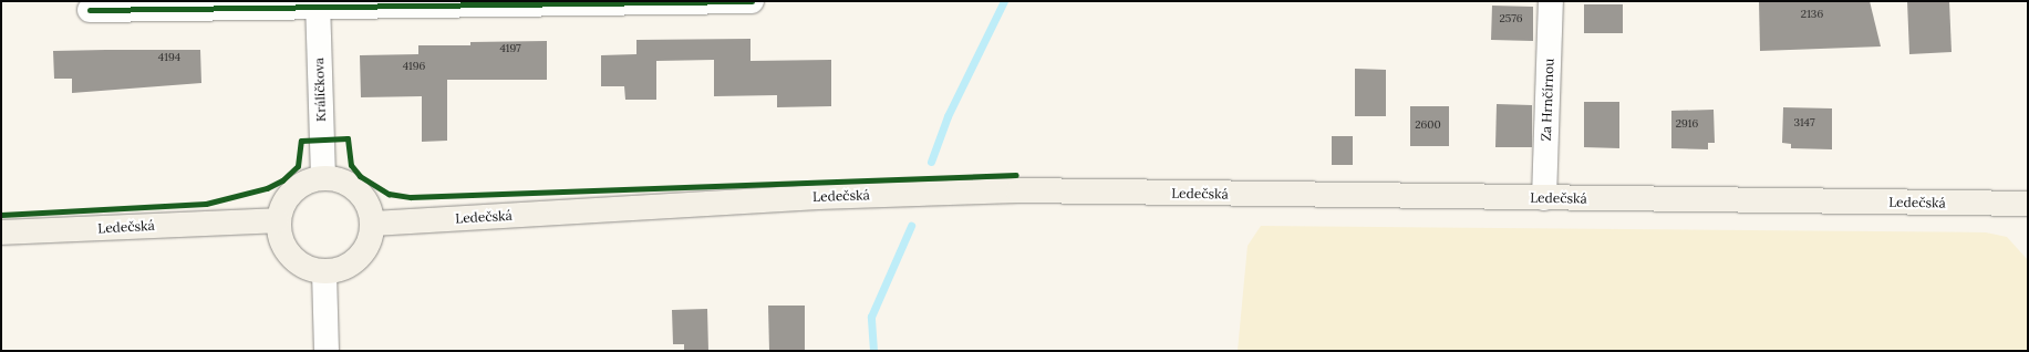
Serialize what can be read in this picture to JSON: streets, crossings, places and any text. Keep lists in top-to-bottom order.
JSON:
{
  "streets": {
    "main road": ["Ledečská"],
    "street": ["Králíčkova", "Za Hrnčírnou"]
  },
  "crossings": [
    ["Králíčkova", "Ledečská"],
    ["Za Hrnčírnou", "Ledečská"]
  ],
  "house_numbers": [
    "2136",
    "2576",
    "4197",
    "4194",
    "4196",
    "3147",
    "2916",
    "2600"
  ]
}
